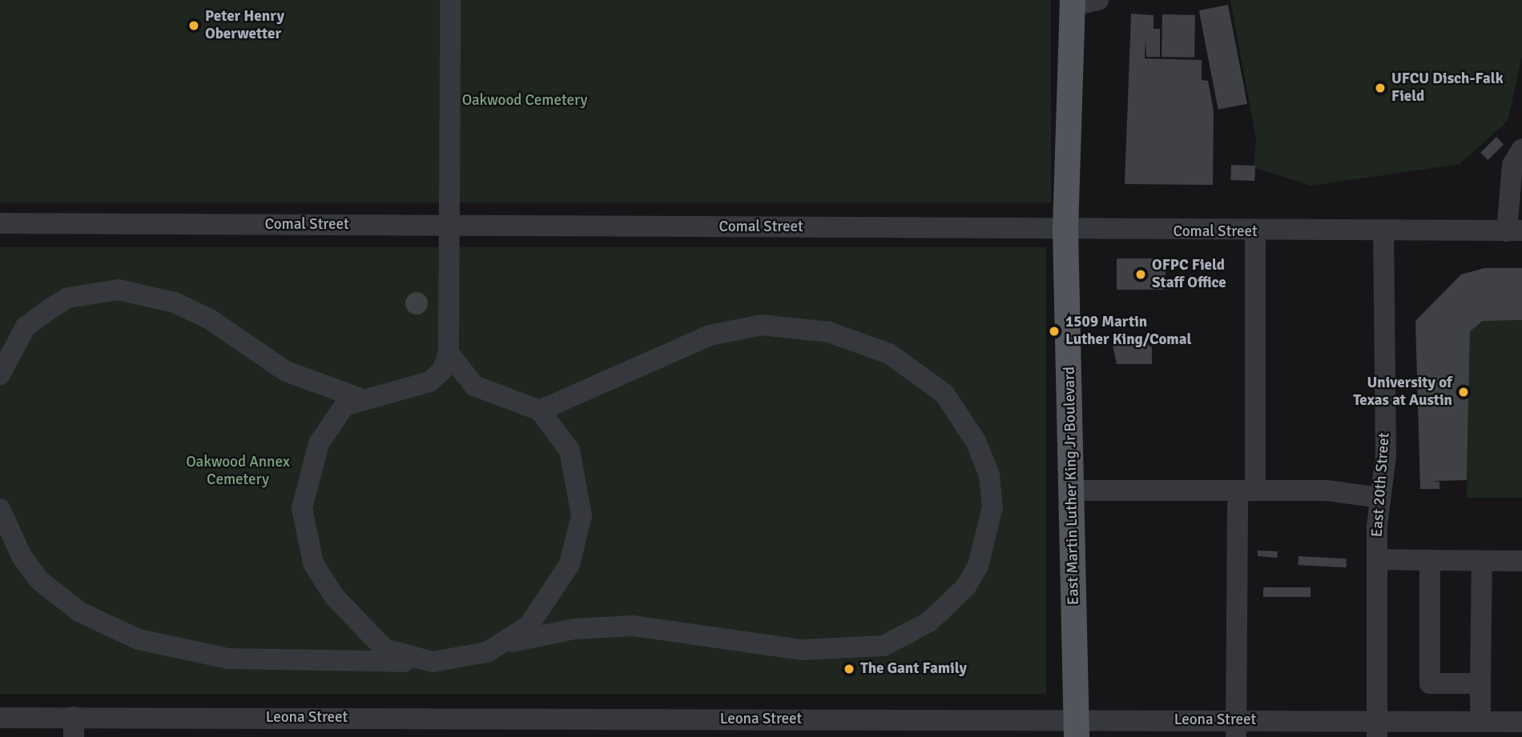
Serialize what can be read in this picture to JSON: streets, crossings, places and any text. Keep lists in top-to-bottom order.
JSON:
{
  "streets": {
    "main road": ["East Martin Luther King Jr Boulevard"],
    "street": ["Comal Street", "East 20th Street", "Leona Street"]
  },
  "crossings": [
    ["Comal Street", "East 20th Street"],
    ["Comal Street", "East Martin Luther King Jr Boulevard"],
    ["East 20th Street", "Leona Street"],
    ["East Martin Luther King Jr Boulevard", "Leona Street"]
  ],
  "parks": ["Oakwood Cemetery", "Oakwood Annex Cemetery"],
  "places": [
    "Peter Henry Oberwetter",
    "UFCU Disch-Falk Field",
    "OFPC Field Staff Office",
    "1509 Martin Luther King/Comal",
    "University of Texas at Austin",
    "The Gant Family"
  ]
}
